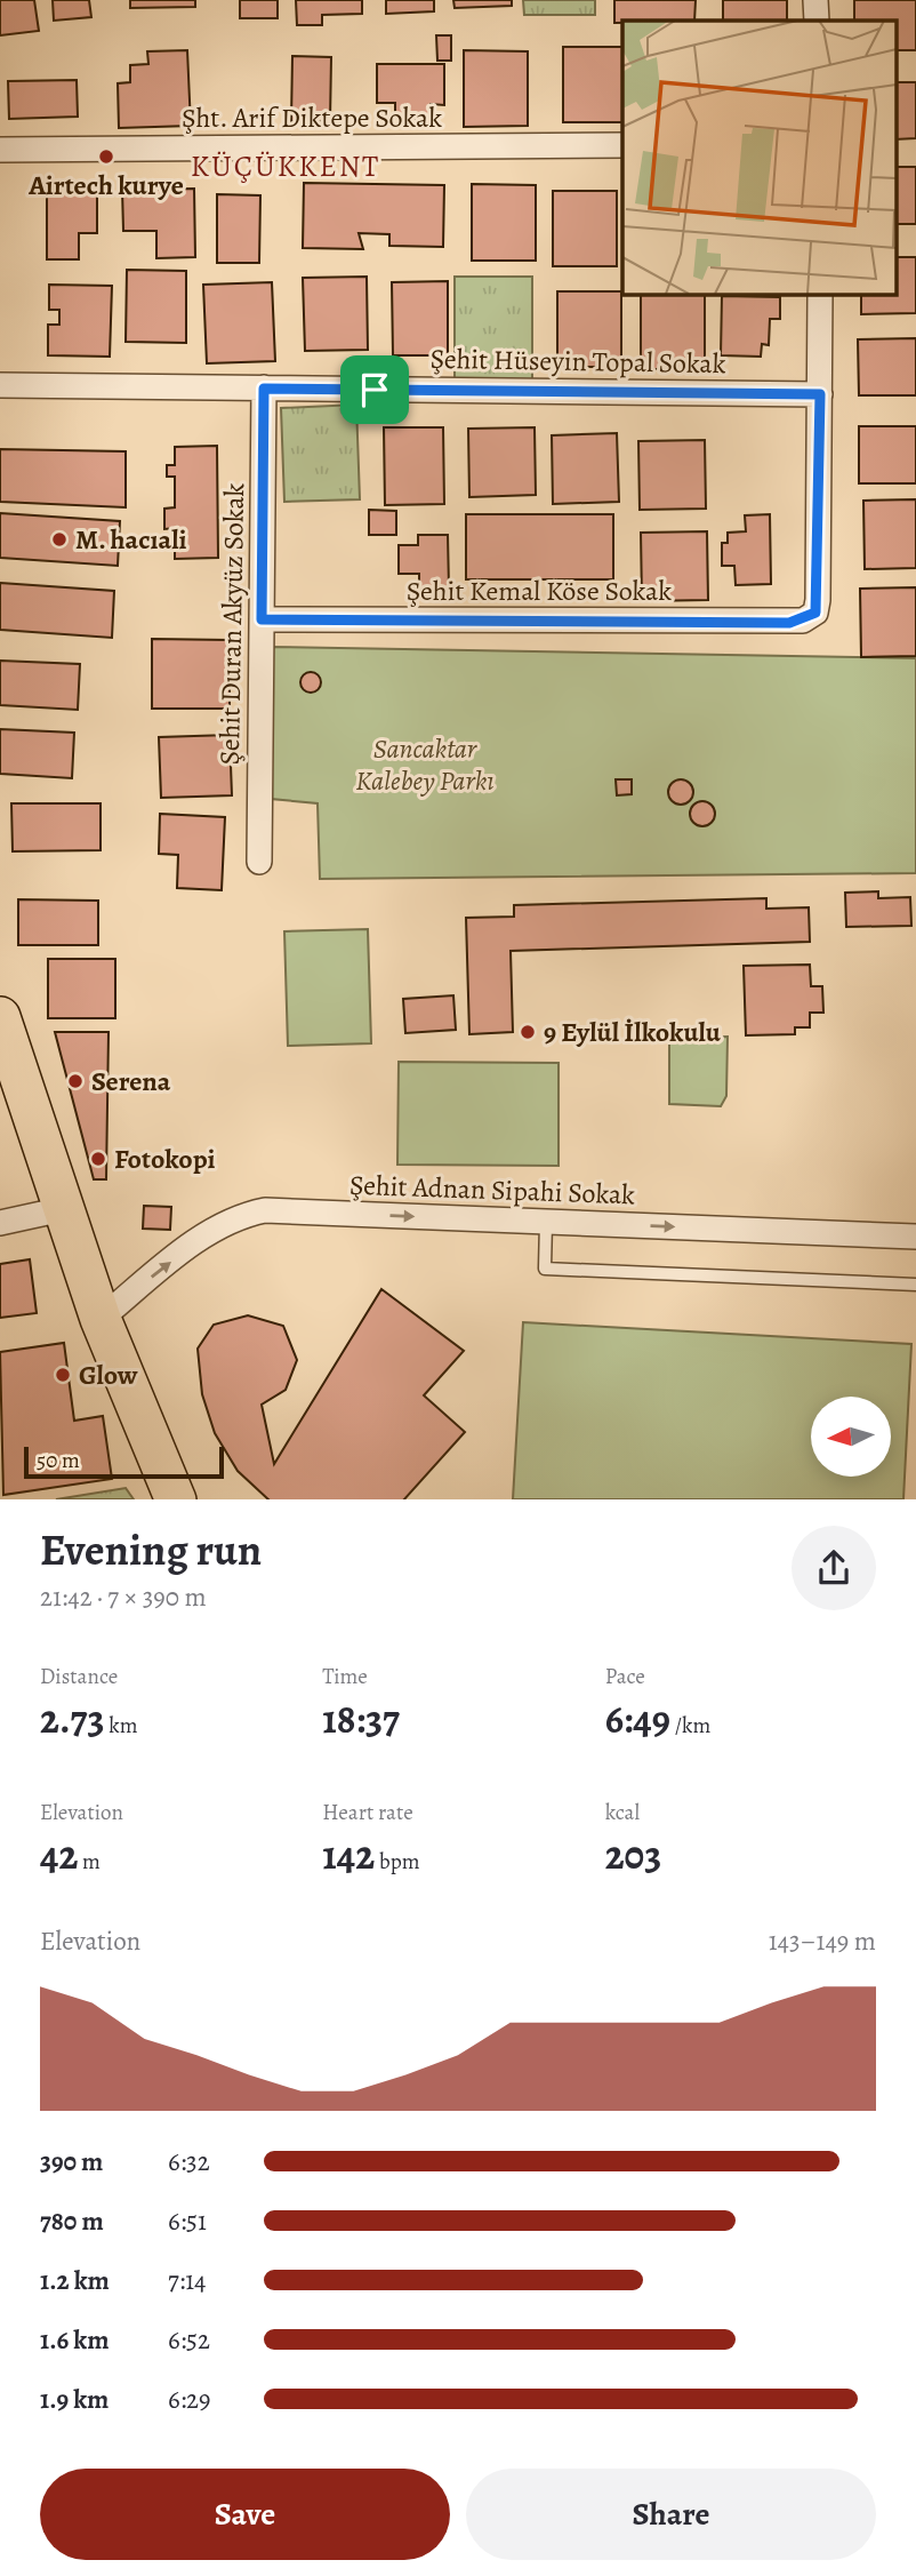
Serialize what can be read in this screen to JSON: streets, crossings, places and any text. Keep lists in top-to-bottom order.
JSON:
{
  "streets": {
    "street": [
      "Şht. Arif Diktepe Sokak",
      "Şehit Hüseyin Topal Sokak",
      "Şehit Kemal Köse Sokak",
      "Şehit Duran Akyüz Sokak",
      "Şehit Adnan Sipahi Sokak"
    ]
  },
  "crossings": [
    ["Şehit Hüseyin Topal Sokak", "Şehit Kemal Köse Sokak"],
    ["Şehit Hüseyin Topal Sokak", "Şehit Duran Akyüz Sokak"],
    ["Şehit Kemal Köse Sokak", "Şehit Duran Akyüz Sokak"]
  ],
  "one_way": ["Şehit Adnan Sipahi Sokak"],
  "districts": ["KÜÇÜKKENT"],
  "parks": ["Sancaktar Kalebey Parkı"],
  "places": [
    "Airtech kurye",
    "M. hacıali",
    "9 Eylül İlkokulu",
    "Serena",
    "Fotokopi",
    "Glow"
  ],
  "scale_bar": "50 m",
  "north": "left",
  "page": {
    "scale": "50 m",
    "heading": ["Evening run", "21:42 · 7 × 390 m"],
    "stats": [
      ["Distance", "2.73 km"],
      ["Time", "18:37"],
      ["Pace", "6:49 /km"],
      ["Elevation", "42 m"],
      ["Heart rate", "142 bpm"],
      ["kcal", "203"]
    ],
    "chart": ["Elevation", "143–149 m"],
    "list": [
      {
        "name": "390 m",
        "note": "6:32"
      },
      {
        "name": "780 m",
        "note": "6:51"
      },
      {
        "name": "1.2 km",
        "note": "7:14"
      },
      {
        "name": "1.6 km",
        "note": "6:52"
      },
      {
        "name": "1.9 km",
        "note": "6:29"
      }
    ],
    "buttons": ["Save", "Share"]
  }
}
